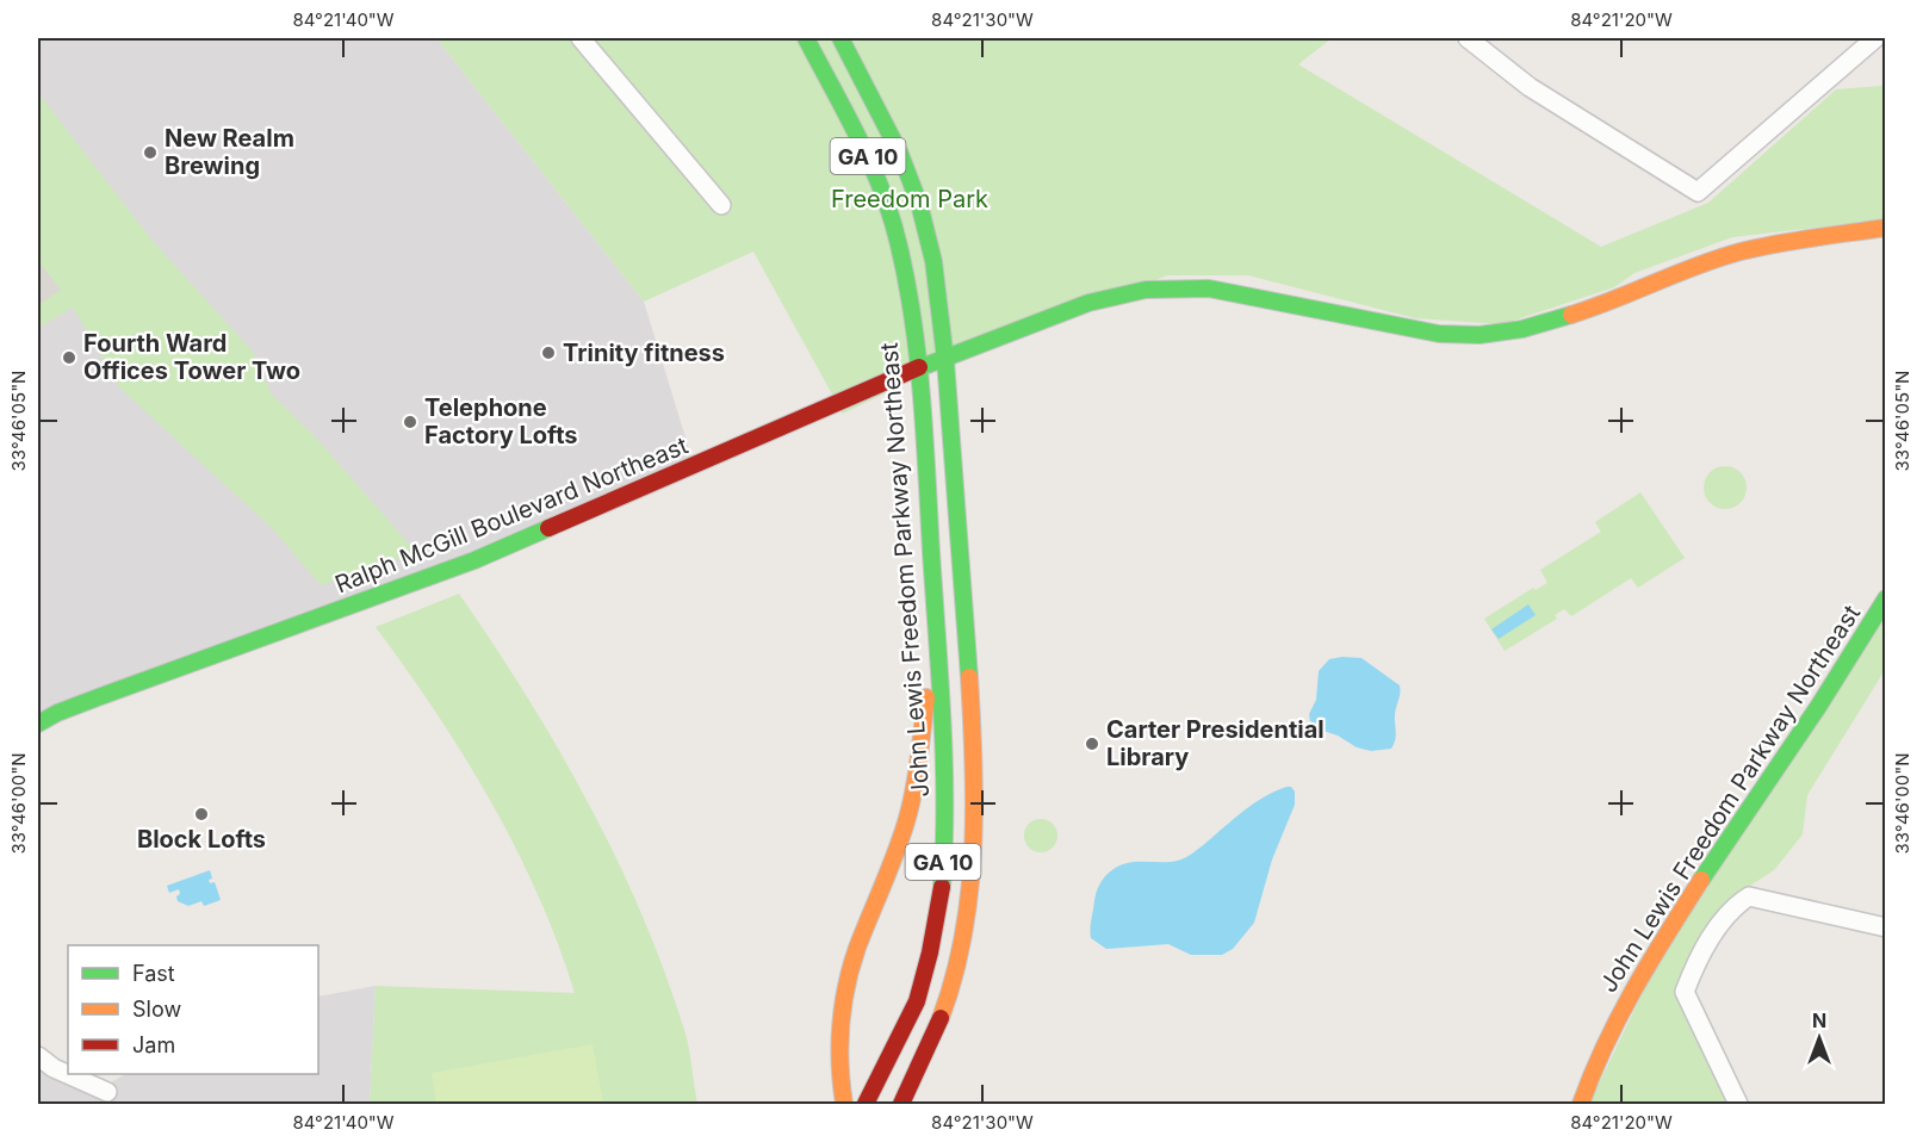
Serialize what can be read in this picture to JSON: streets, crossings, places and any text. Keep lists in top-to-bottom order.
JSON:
{
  "streets": {
    "main road": ["GA 10", "Ralph McGill Boulevard Northeast", "John Lewis Freedom Parkway Northeast"]
  },
  "crossings": [
    ["GA 10", "Ralph McGill Boulevard Northeast"],
    ["Ralph McGill Boulevard Northeast", "John Lewis Freedom Parkway Northeast"]
  ],
  "parks": ["Freedom Park"],
  "places": [
    "New Realm Brewing",
    "Trinity fitness",
    "Fourth Ward Offices Tower Two",
    "Telephone Factory Lofts",
    "Carter Presidential Library",
    "Block Lofts"
  ],
  "legend": ["Fast", "Slow", "Jam"],
  "north": "top",
  "coordinates": [
    "84°21'40\"W",
    "84°21'30\"W",
    "84°21'20\"W",
    "33°46'05\"N",
    "33°46'00\"N"
  ]
}
